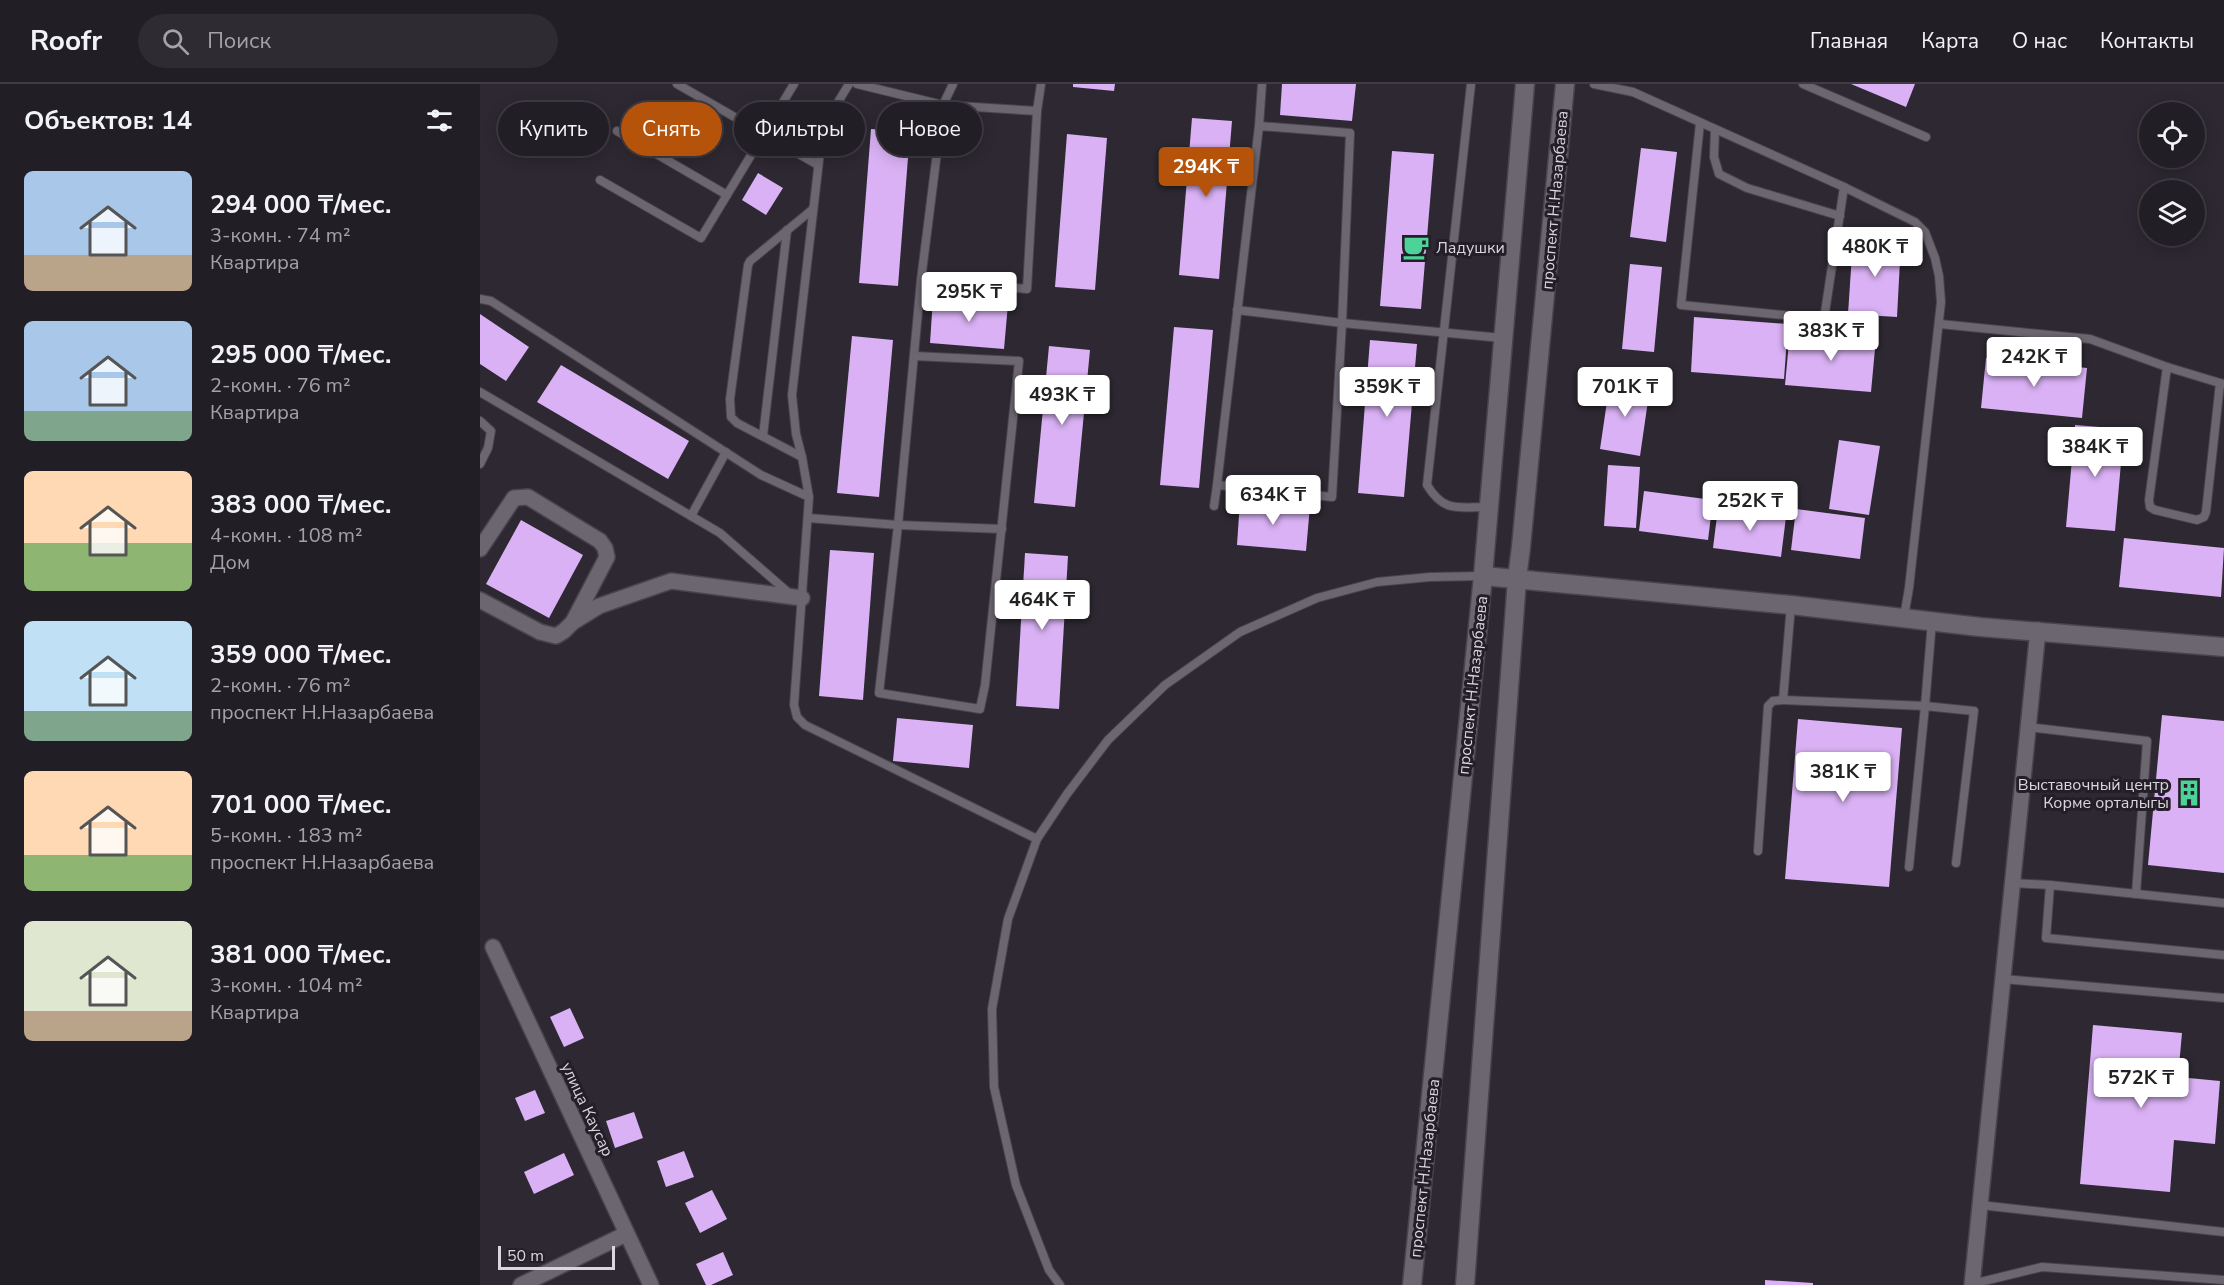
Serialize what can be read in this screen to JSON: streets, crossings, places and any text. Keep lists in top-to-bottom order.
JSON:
{
  "streets": {
    "main road": ["проспект Н.Назарбаева"],
    "street": ["улица Каусар"]
  },
  "places": {
    "cafe": ["Ладушки"],
    "building": ["Выставочный центр Корме орталыгы"]
  },
  "scale_bar": "50 m",
  "page": {
    "header": "Roofr",
    "search": "Поиск",
    "nav": [
      "Главная",
      "Карта",
      "О нас",
      "Контакты"
    ],
    "heading": "Объектов: 14",
    "chip": [
      "Купить",
      "Снять",
      "Фильтры",
      "Новое"
    ],
    "price": [
      "294K ₸",
      "480K ₸",
      "295K ₸",
      "383K ₸",
      "242K ₸",
      "359K ₸",
      "701K ₸",
      "493K ₸",
      "384K ₸",
      "634K ₸",
      "252K ₸",
      "464K ₸",
      "381K ₸",
      "572K ₸"
    ],
    "list": [
      {
        "name": "294 000 ₸/мес.",
        "note": "3-комн. · 74 m² · Квартира"
      },
      {
        "name": "295 000 ₸/мес.",
        "note": "2-комн. · 76 m² · Квартира"
      },
      {
        "name": "383 000 ₸/мес.",
        "note": "4-комн. · 108 m² · Дом"
      },
      {
        "name": "359 000 ₸/мес.",
        "note": "2-комн. · 76 m² · проспект Н.Назарбаева"
      },
      {
        "name": "701 000 ₸/мес.",
        "note": "5-комн. · 183 m² · проспект Н.Назарбаева"
      },
      {
        "name": "381 000 ₸/мес.",
        "note": "3-комн. · 104 m² · Квартира"
      }
    ],
    "scale": "50 m"
  }
}
